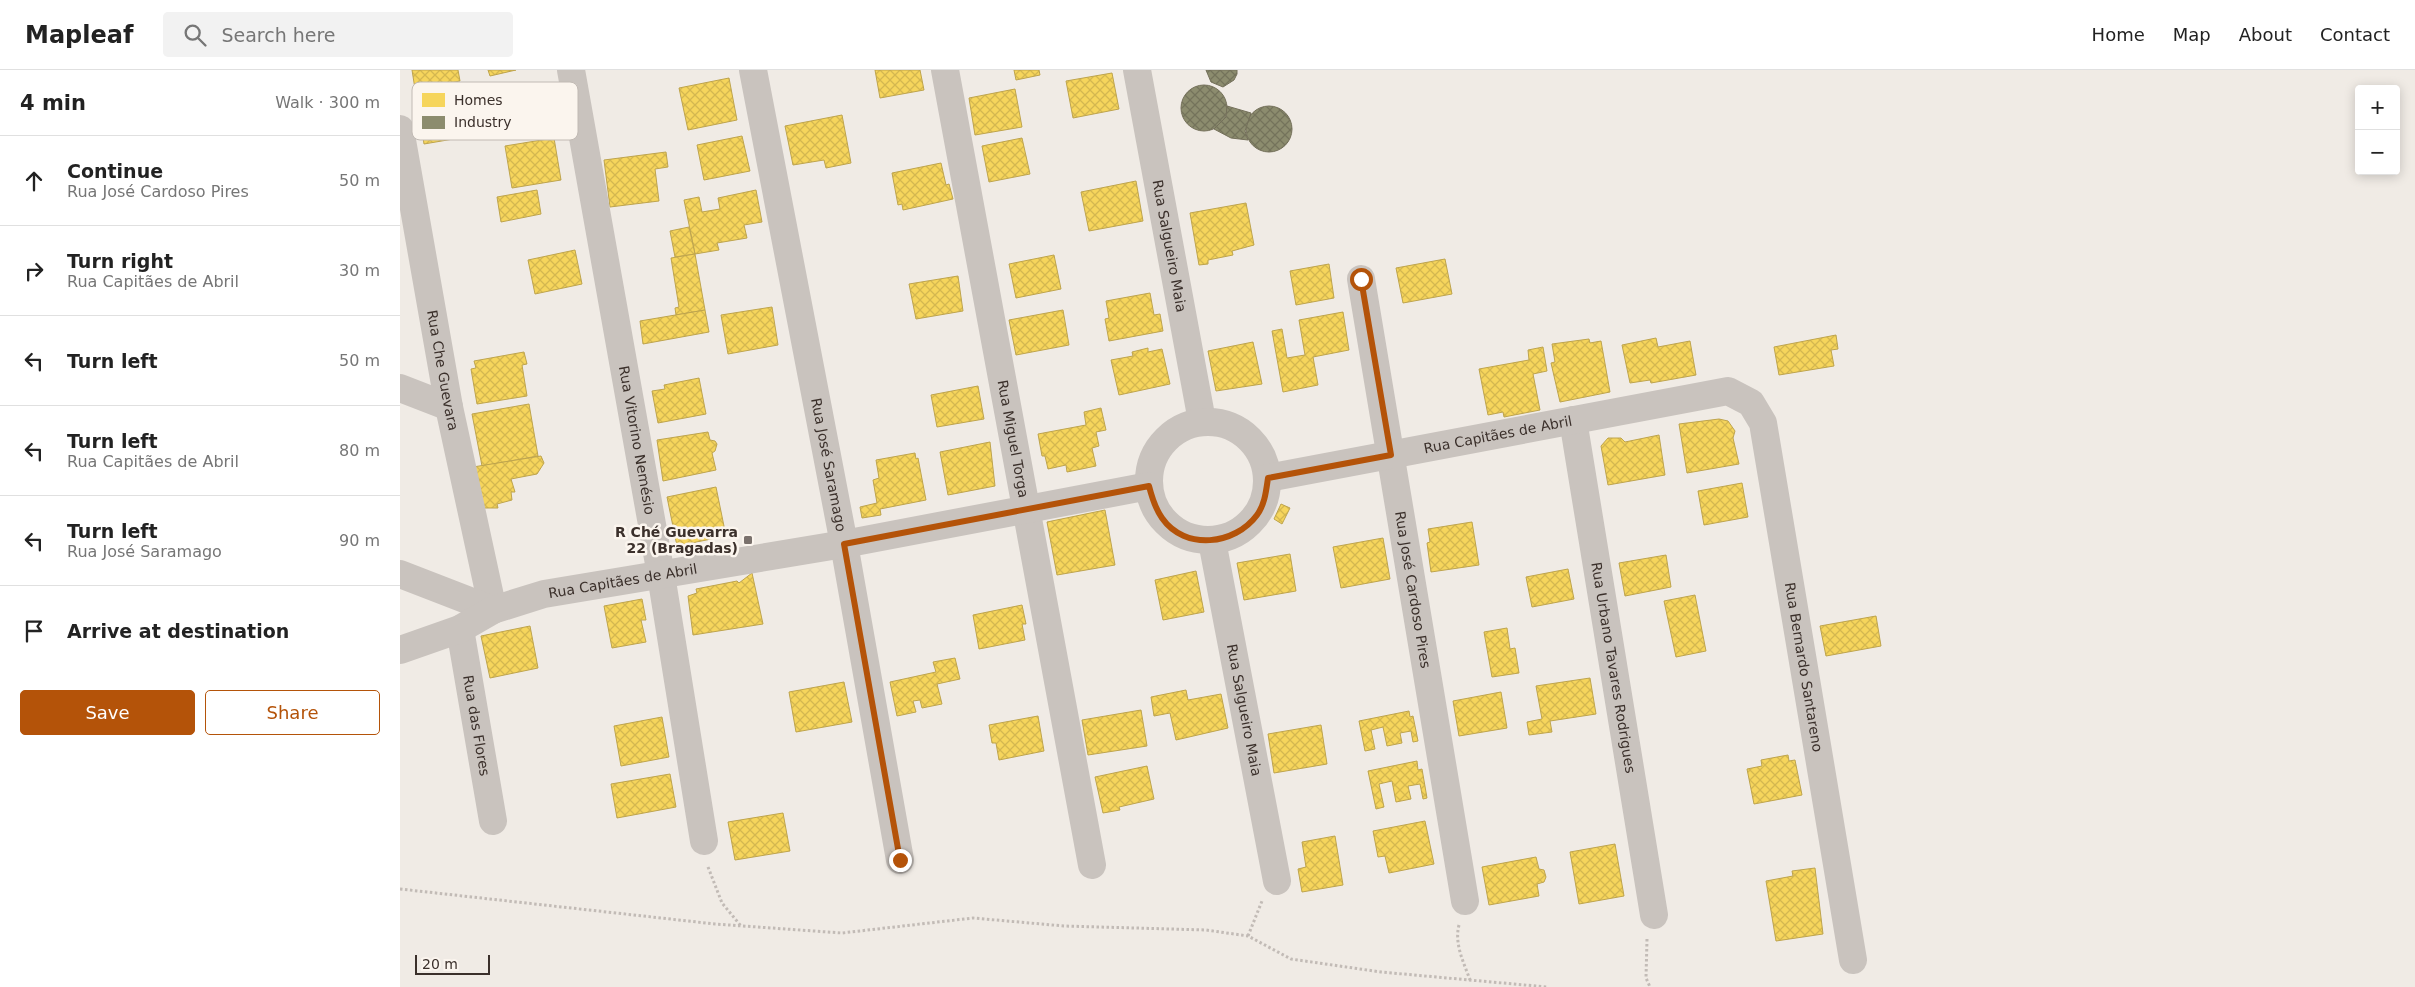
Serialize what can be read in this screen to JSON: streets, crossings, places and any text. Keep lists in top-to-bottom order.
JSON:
{
  "streets": {
    "street": [
      "Rua Salgueiro Maia",
      "Rua Che Guevara",
      "Rua Capitães de Abril",
      "Rua Miguel Torga",
      "Rua Vitorino Nemésio",
      "Rua José Saramago",
      "Rua José Cardoso Pires",
      "Rua Bernardo Santareno",
      "Rua Urbano Tavares Rodrigues",
      "Rua das Flores"
    ]
  },
  "crossings": [
    ["Rua Salgueiro Maia", "Rua Capitães de Abril"],
    ["Rua Che Guevara", "Rua Capitães de Abril"],
    ["Rua Capitães de Abril", "Rua Miguel Torga"],
    ["Rua Capitães de Abril", "Rua Vitorino Nemésio"],
    ["Rua Capitães de Abril", "Rua José Saramago"],
    ["Rua Capitães de Abril", "Rua José Cardoso Pires"],
    ["Rua Capitães de Abril", "Rua Bernardo Santareno"],
    ["Rua Capitães de Abril", "Rua Urbano Tavares Rodrigues"],
    ["Rua Capitães de Abril", "Rua das Flores"]
  ],
  "places": {
    "transit": ["R Ché Guevarra 22 (Bragadas)"]
  },
  "legend": ["Homes", "Industry"],
  "scale_bar": "20 m",
  "page": {
    "header": "Mapleaf",
    "search": "Search here",
    "nav": [
      "Home",
      "Map",
      "About",
      "Contact"
    ],
    "heading": ["4 min", "Walk · 300 m"],
    "map_buttons": ["+", "−"],
    "list": [
      ["Continue", "Rua José Cardoso Pires", "50 m"],
      ["Turn right", "Rua Capitães de Abril", "30 m"],
      ["Turn left", "50 m"],
      ["Turn left", "Rua Capitães de Abril", "80 m"],
      ["Turn left", "Rua José Saramago", "90 m"],
      "Arrive at destination"
    ],
    "buttons": ["Save", "Share"],
    "scale": "20 m"
  }
}
